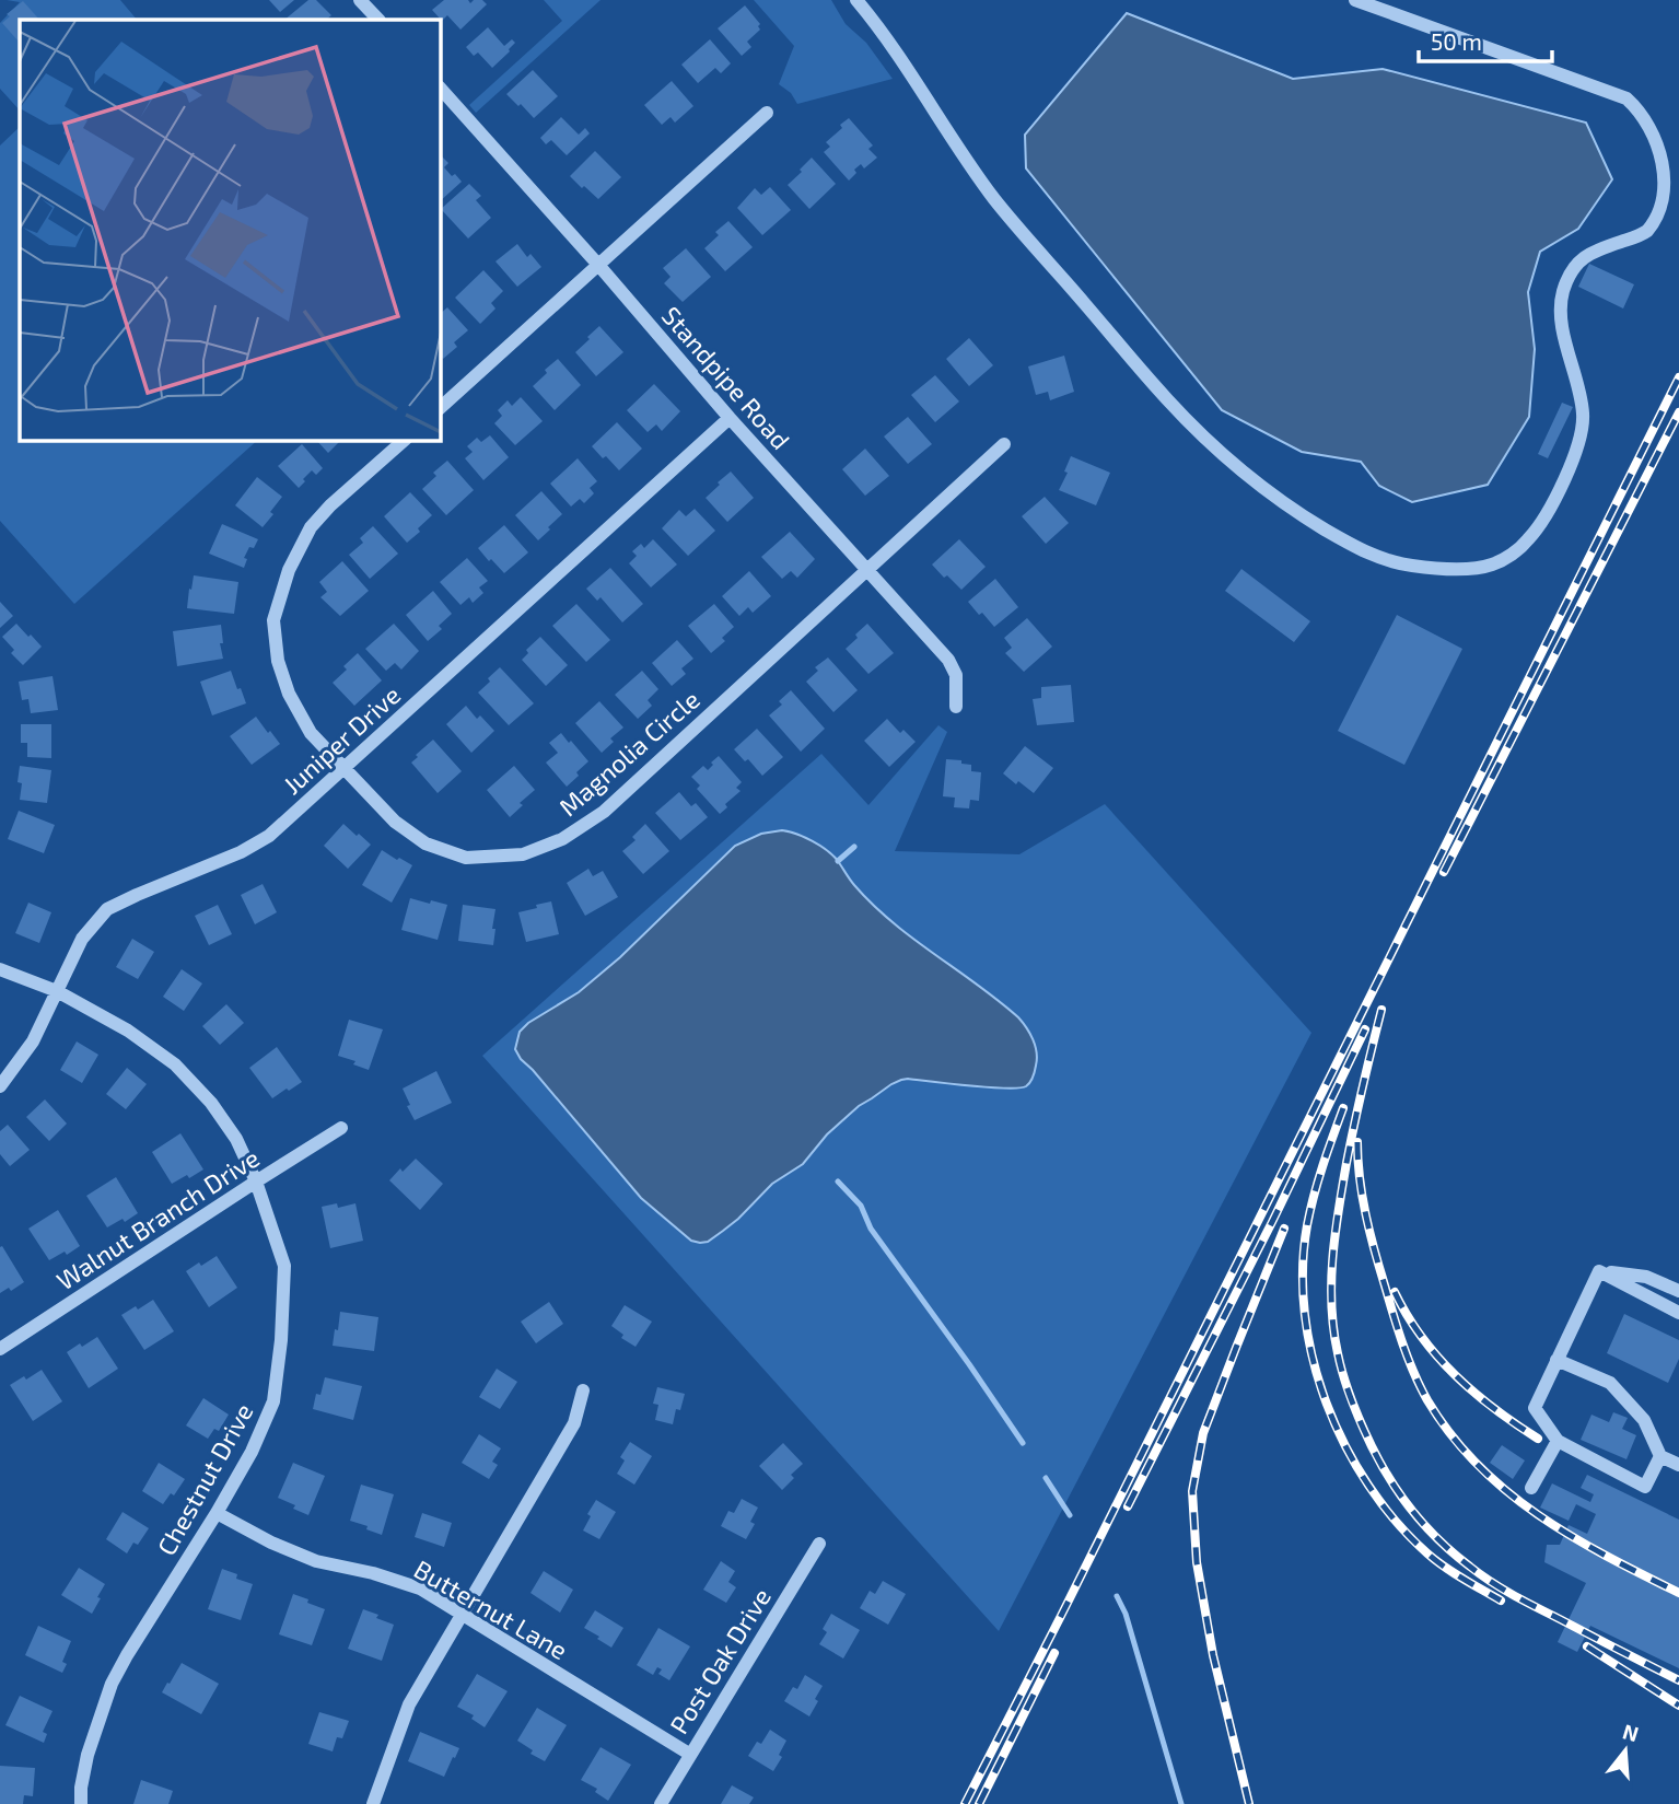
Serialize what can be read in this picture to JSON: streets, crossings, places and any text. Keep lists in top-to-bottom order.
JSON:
{
  "streets": {
    "street": [
      "Standpipe Road",
      "Juniper Drive",
      "Magnolia Circle",
      "Walnut Branch Drive",
      "Chestnut Drive",
      "Butternut Lane",
      "Post Oak Drive"
    ]
  },
  "crossings": [
    ["Standpipe Road", "Juniper Drive"],
    ["Standpipe Road", "Magnolia Circle"],
    ["Juniper Drive", "Magnolia Circle"],
    ["Juniper Drive", "Chestnut Drive"],
    ["Walnut Branch Drive", "Chestnut Drive"],
    ["Chestnut Drive", "Butternut Lane"],
    ["Butternut Lane", "Post Oak Drive"]
  ],
  "scale_bar": "50 m",
  "north": "top"
}
